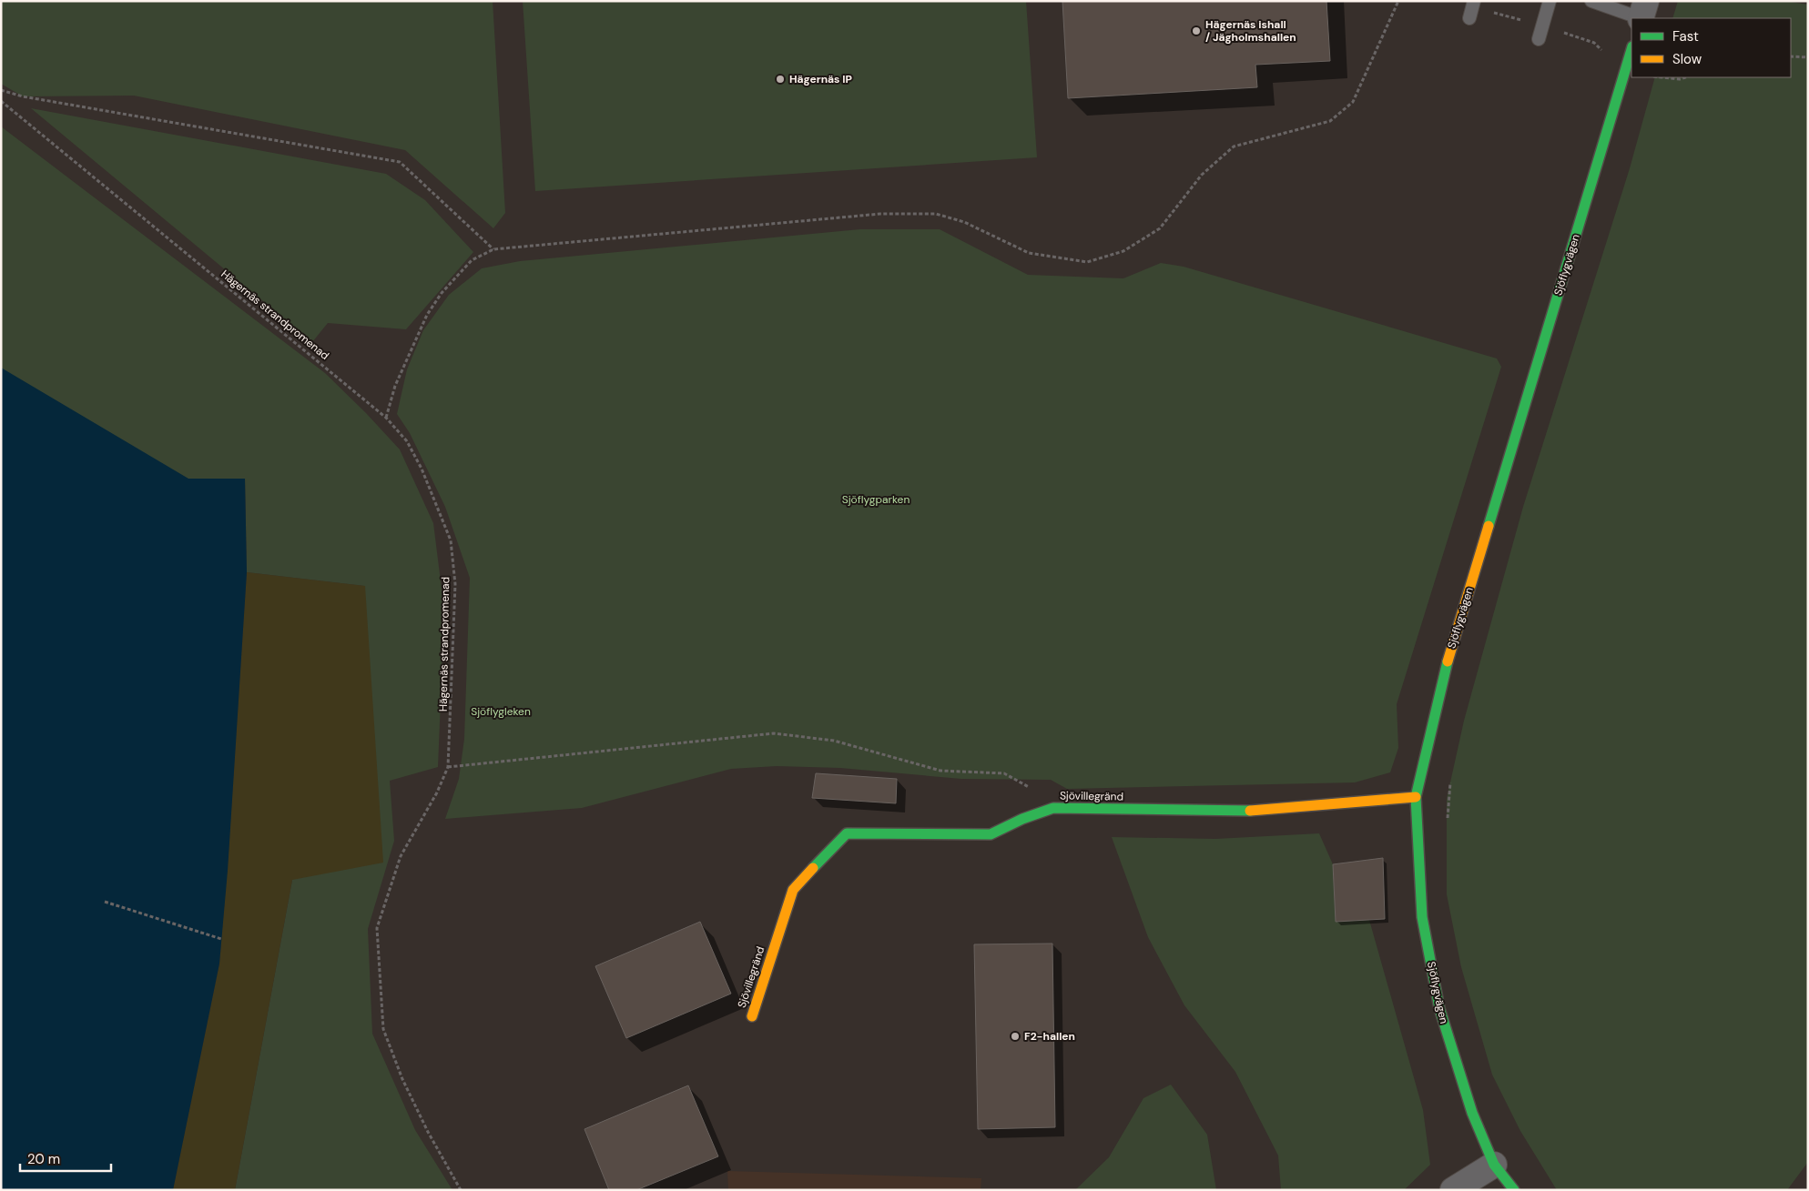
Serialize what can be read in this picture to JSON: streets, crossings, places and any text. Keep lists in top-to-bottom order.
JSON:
{
  "streets": {
    "street": ["Sjöflygvägen", "Sjövillegränd"],
    "path": ["Hägernäs strandpromenad"]
  },
  "crossings": [
    ["Sjöflygvägen", "Sjövillegränd"]
  ],
  "parks": ["Sjöflygparken", "Sjöflygleken"],
  "places": ["Hägernäs ishall / Jägholmshallen", "Hägernäs IP", "F2-hallen"],
  "legend": ["Fast", "Slow"],
  "scale_bar": "20 m"
}
